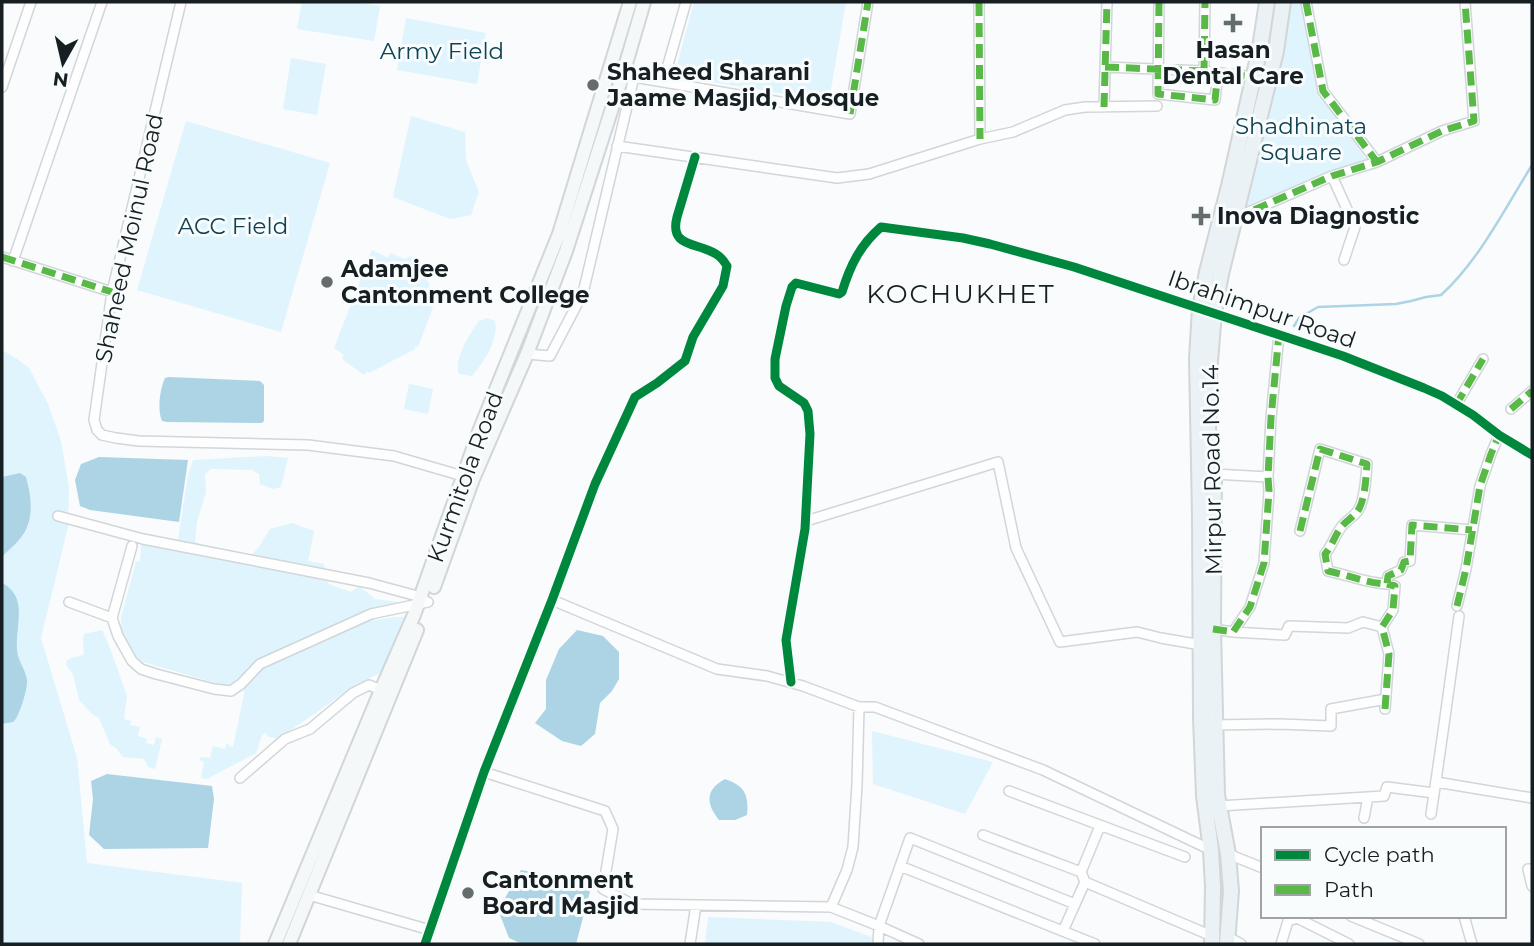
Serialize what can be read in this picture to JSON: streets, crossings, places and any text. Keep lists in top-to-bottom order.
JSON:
{
  "streets": {
    "main road": ["Mirpur Road No.14", "Kurmitola Road"],
    "street": ["Shaheed Moinul Road", "Ibrahimpur Road"]
  },
  "crossings": [
    ["Shaheed Moinul Road", "Kurmitola Road"],
    ["Ibrahimpur Road", "Mirpur Road No.14"]
  ],
  "districts": ["KOCHUKHET"],
  "parks": ["Army Field", "Shadhinata Square", "ACC Field"],
  "places": {
    "health": ["Hasan Dental Care", "Inova Diagnostic"],
    "other": ["Shaheed Sharani Jaame Masjid, Mosque", "Adamjee Cantonment College", "Cantonment Board Masjid"]
  },
  "legend": ["Cycle path", "Path"],
  "north": "bottom"
}
